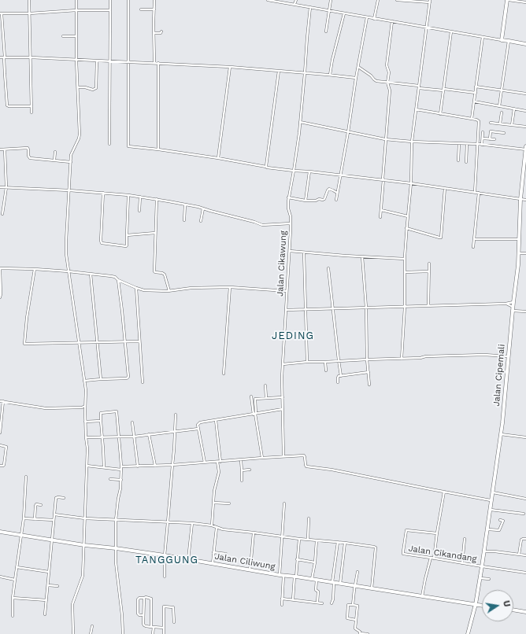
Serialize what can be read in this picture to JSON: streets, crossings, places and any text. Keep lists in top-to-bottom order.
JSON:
{
  "streets": {
    "main road": ["Jalan Cipemali", "Jalan Ciliwung"],
    "street": ["Jalan Cikawung", "Jalan Cikandang"]
  },
  "crossings": [
    ["Jalan Cipemali", "Jalan Cikandang"],
    ["Jalan Cipemali", "Jalan Ciliwung"]
  ],
  "districts": ["JEDING", "TANGGUNG"],
  "north": "right"
}
